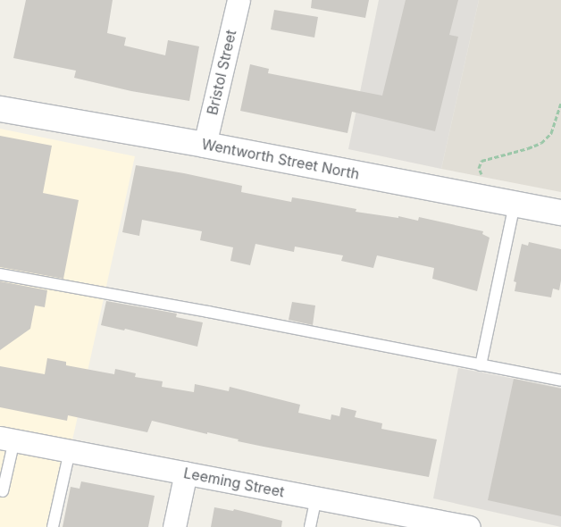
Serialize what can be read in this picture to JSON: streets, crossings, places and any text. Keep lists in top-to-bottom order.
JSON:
{
  "streets": {
    "main road": ["Wentworth Street North"],
    "street": ["Bristol Street", "Leeming Street"]
  },
  "crossings": [
    ["Bristol Street", "Wentworth Street North"]
  ]
}
